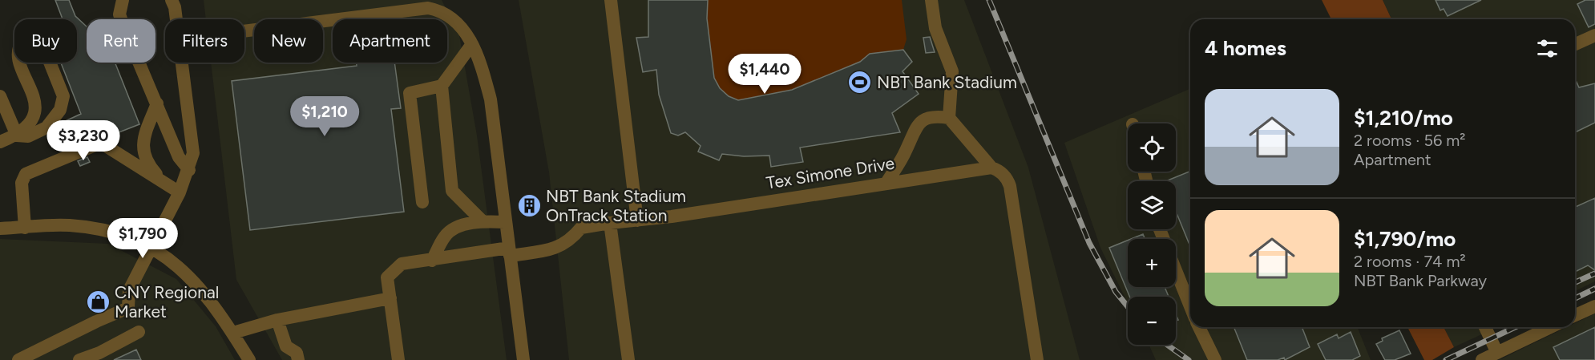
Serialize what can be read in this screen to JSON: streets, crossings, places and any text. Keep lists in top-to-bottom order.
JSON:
{
  "streets": {
    "street": ["Tex Simone Drive"]
  },
  "places": {
    "sports": ["NBT Bank Stadium"],
    "building": ["NBT Bank Stadium OnTrack Station"],
    "shop": ["CNY Regional Market"]
  },
  "page": {
    "chip": [
      "Buy",
      "Rent",
      "Filters",
      "New",
      "Apartment"
    ],
    "heading": "4 homes",
    "price": [
      "$1,440",
      "$1,210",
      "$3,230",
      "$1,790"
    ],
    "list": [
      {
        "name": "$1,210/mo",
        "note": "2 rooms · 56 m² · Apartment"
      },
      {
        "name": "$1,790/mo",
        "note": "2 rooms · 74 m² · NBT Bank Parkway"
      }
    ],
    "map_buttons": ["+", "−"]
  }
}
